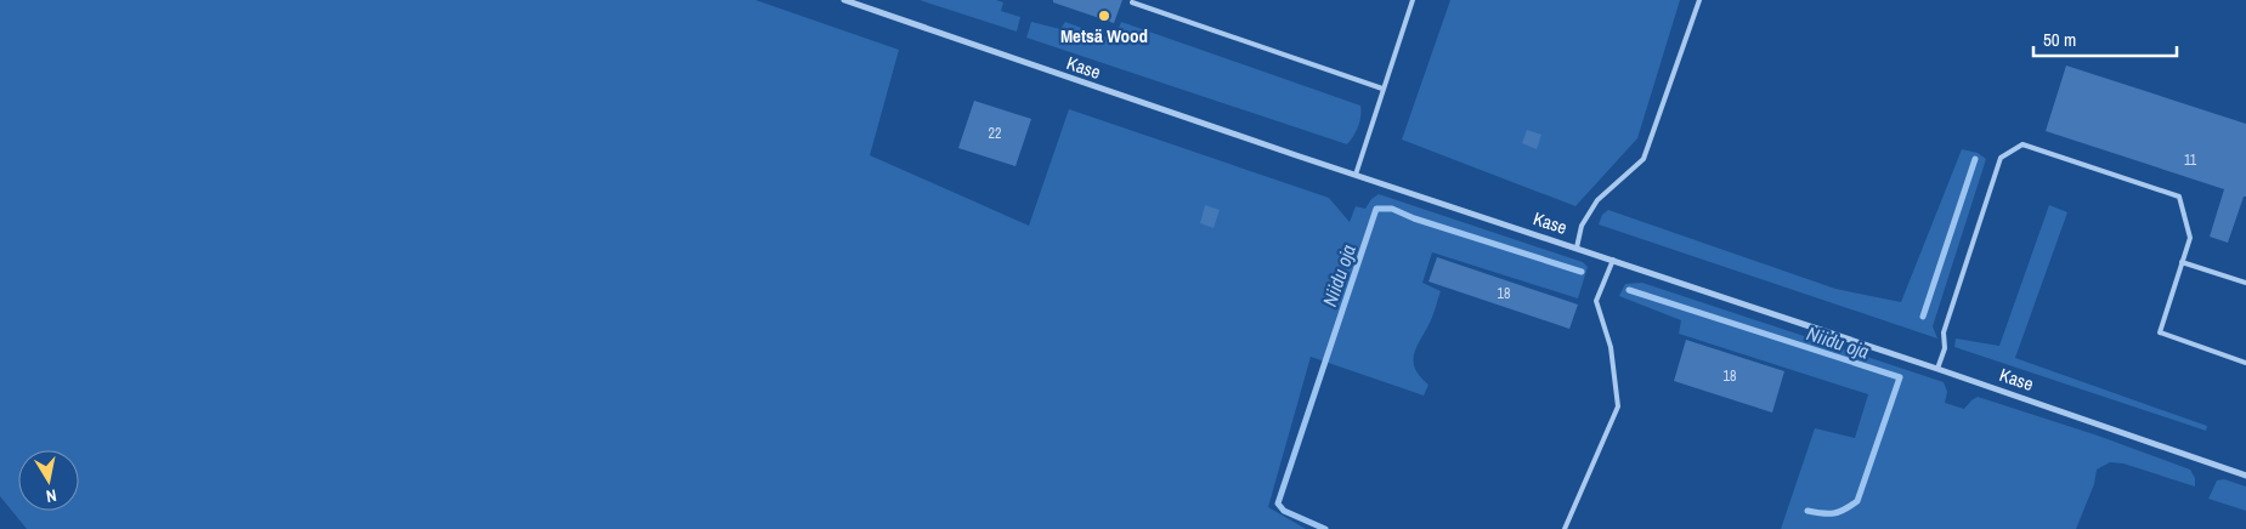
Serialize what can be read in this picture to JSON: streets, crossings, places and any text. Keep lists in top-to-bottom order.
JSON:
{
  "streets": {
    "street": ["Kase"]
  },
  "water": ["Niidu oja"],
  "places": ["Metsä Wood"],
  "house_numbers": [
    "22",
    "11",
    "18",
    "18"
  ],
  "scale_bar": "50 m",
  "north": "bottom"
}
